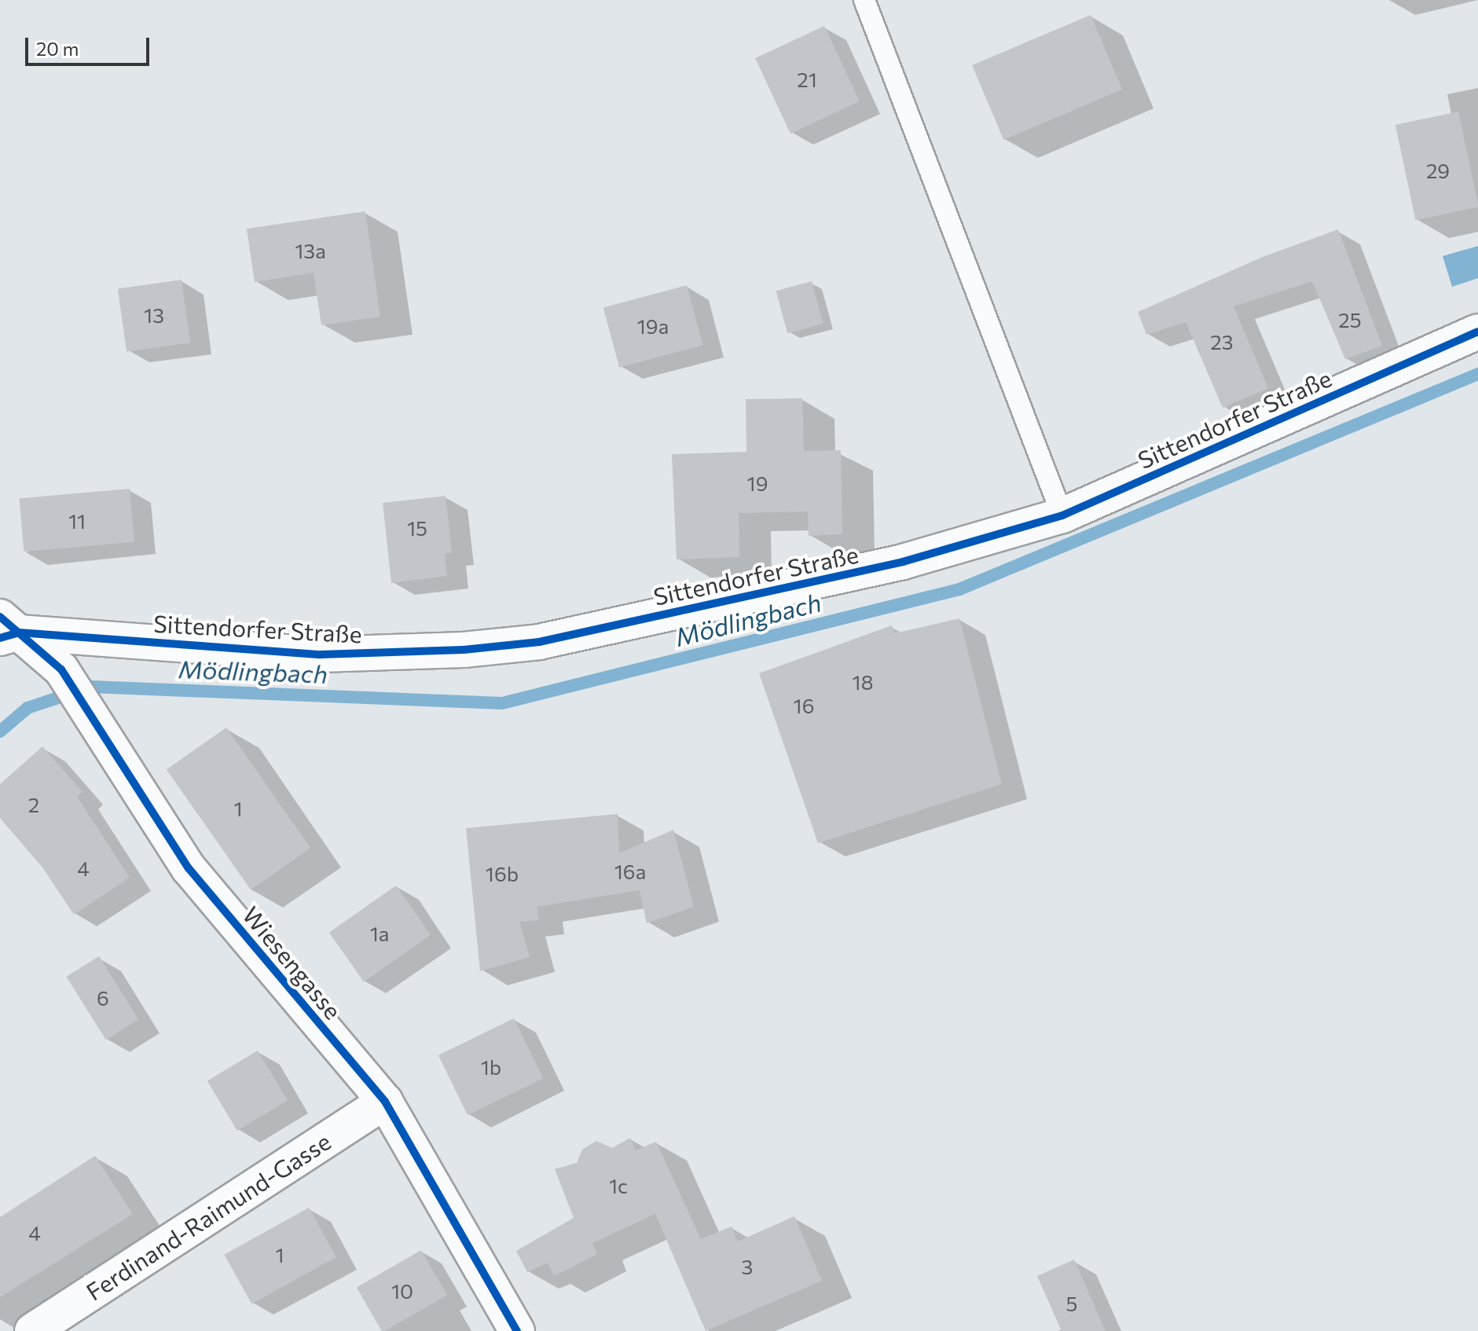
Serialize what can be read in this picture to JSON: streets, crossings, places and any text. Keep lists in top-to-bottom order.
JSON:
{
  "streets": {
    "street": ["Sittendorfer Straße", "Wiesengasse", "Ferdinand-Raimund-Gasse"]
  },
  "crossings": [
    ["Sittendorfer Straße", "Wiesengasse"],
    ["Wiesengasse", "Ferdinand-Raimund-Gasse"]
  ],
  "water": ["Mödlingbach"],
  "house_numbers": [
    "21",
    "29",
    "13a",
    "13",
    "25",
    "19a",
    "23",
    "19",
    "11",
    "15",
    "18",
    "16",
    "2",
    "1",
    "4",
    "16a",
    "16b",
    "1a",
    "6",
    "1b",
    "1c",
    "4",
    "1",
    "3",
    "10",
    "5"
  ],
  "scale_bar": "20 m"
}
